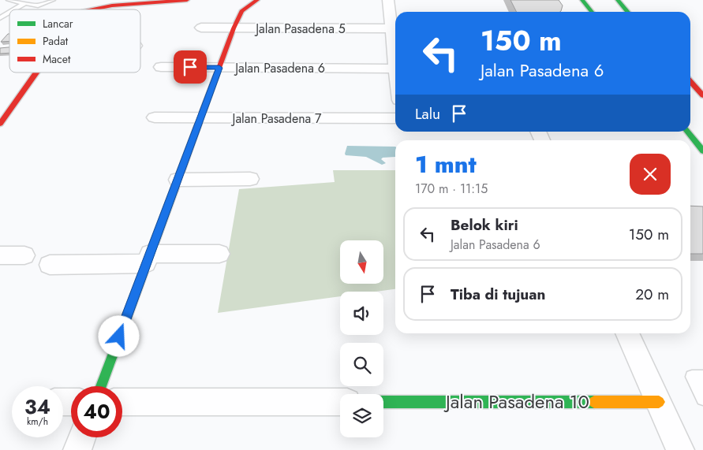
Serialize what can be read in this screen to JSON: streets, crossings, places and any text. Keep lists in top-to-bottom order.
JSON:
{
  "streets": {
    "street": [
      "Jalan Pasadena 5",
      "Jalan Pasadena 6",
      "Jalan Pasadena 7",
      "Jalan Pasadena 10"
    ]
  },
  "legend": ["Lancar", "Padat", "Macet"],
  "north": "bottom",
  "page": {
    "turn": ["150 m", "Jalan Pasadena 6"],
    "then": "Lalu",
    "heading": ["1 mnt", "170 m · 11:15"],
    "list": [
      {
        "name": "Belok kiri",
        "note": "Jalan Pasadena 6",
        "value": "150 m"
      },
      {
        "name": "Tiba di tujuan",
        "value": "20 m"
      }
    ],
    "speed": "34 km/h",
    "limit": "40"
  }
}
